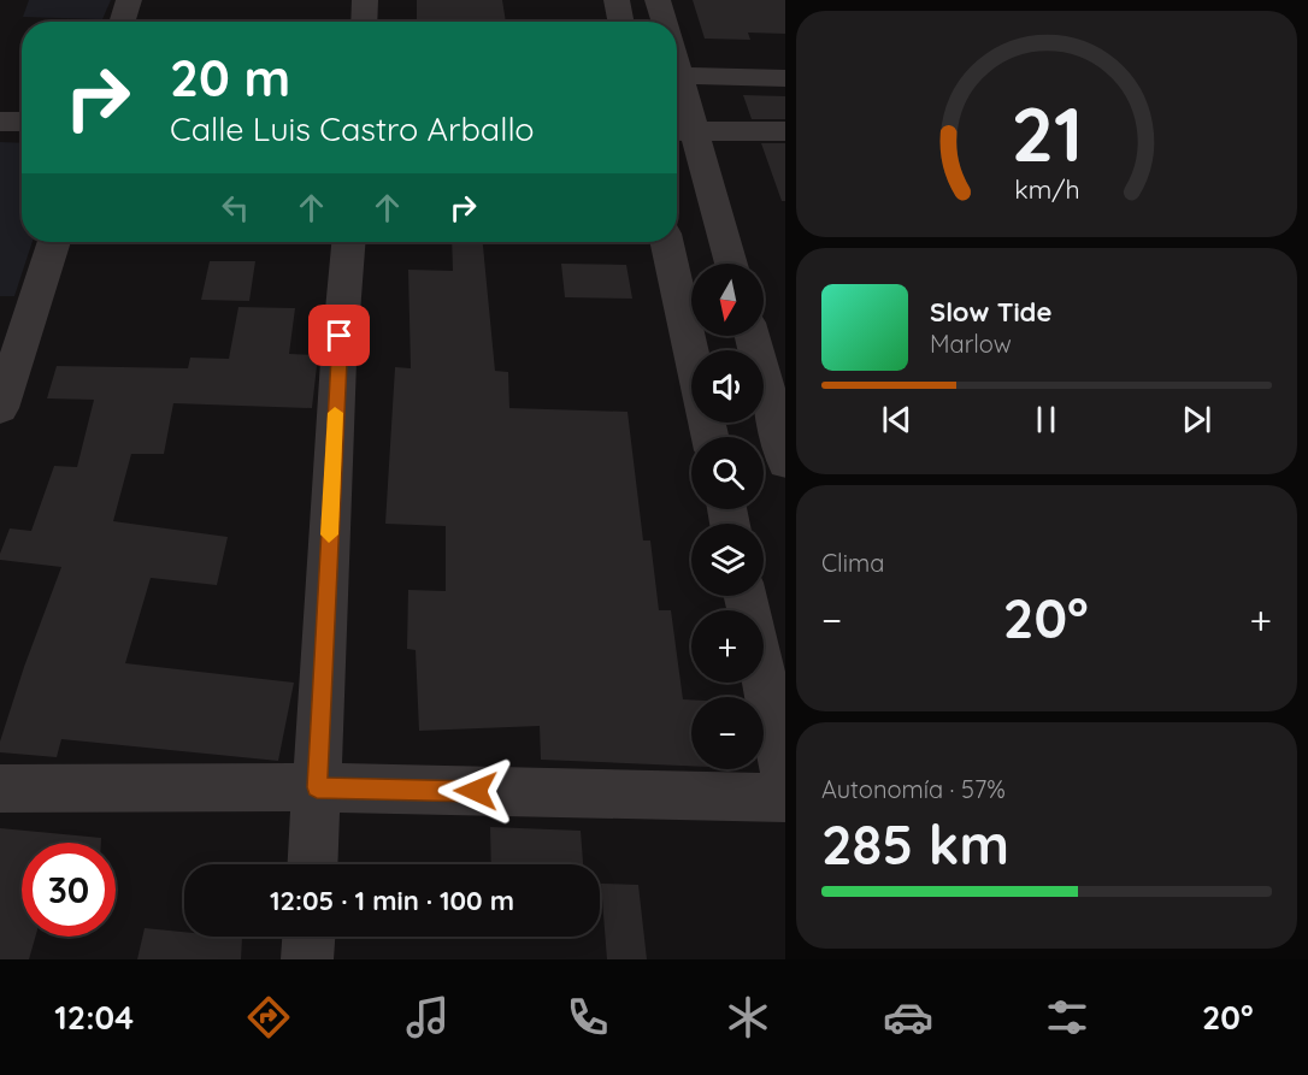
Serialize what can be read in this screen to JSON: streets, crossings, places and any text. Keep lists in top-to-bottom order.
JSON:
{
  "north": "bottom",
  "page": {
    "turn": ["20 m", "Calle Luis Castro Arballo"],
    "map_buttons": ["+", "−"],
    "song": ["Slow Tide", "Marlow"],
    "tile": [
      "Clima",
      ["Autonomía · 57%", "285 km"]
    ],
    "heat": ["−", "20°", "+"],
    "limit": "30",
    "trip": "12:05 · 1 min · 100 m",
    "tabs": ["12:04", "20°"],
    "gauge": ["21", "km/h"]
  }
}
